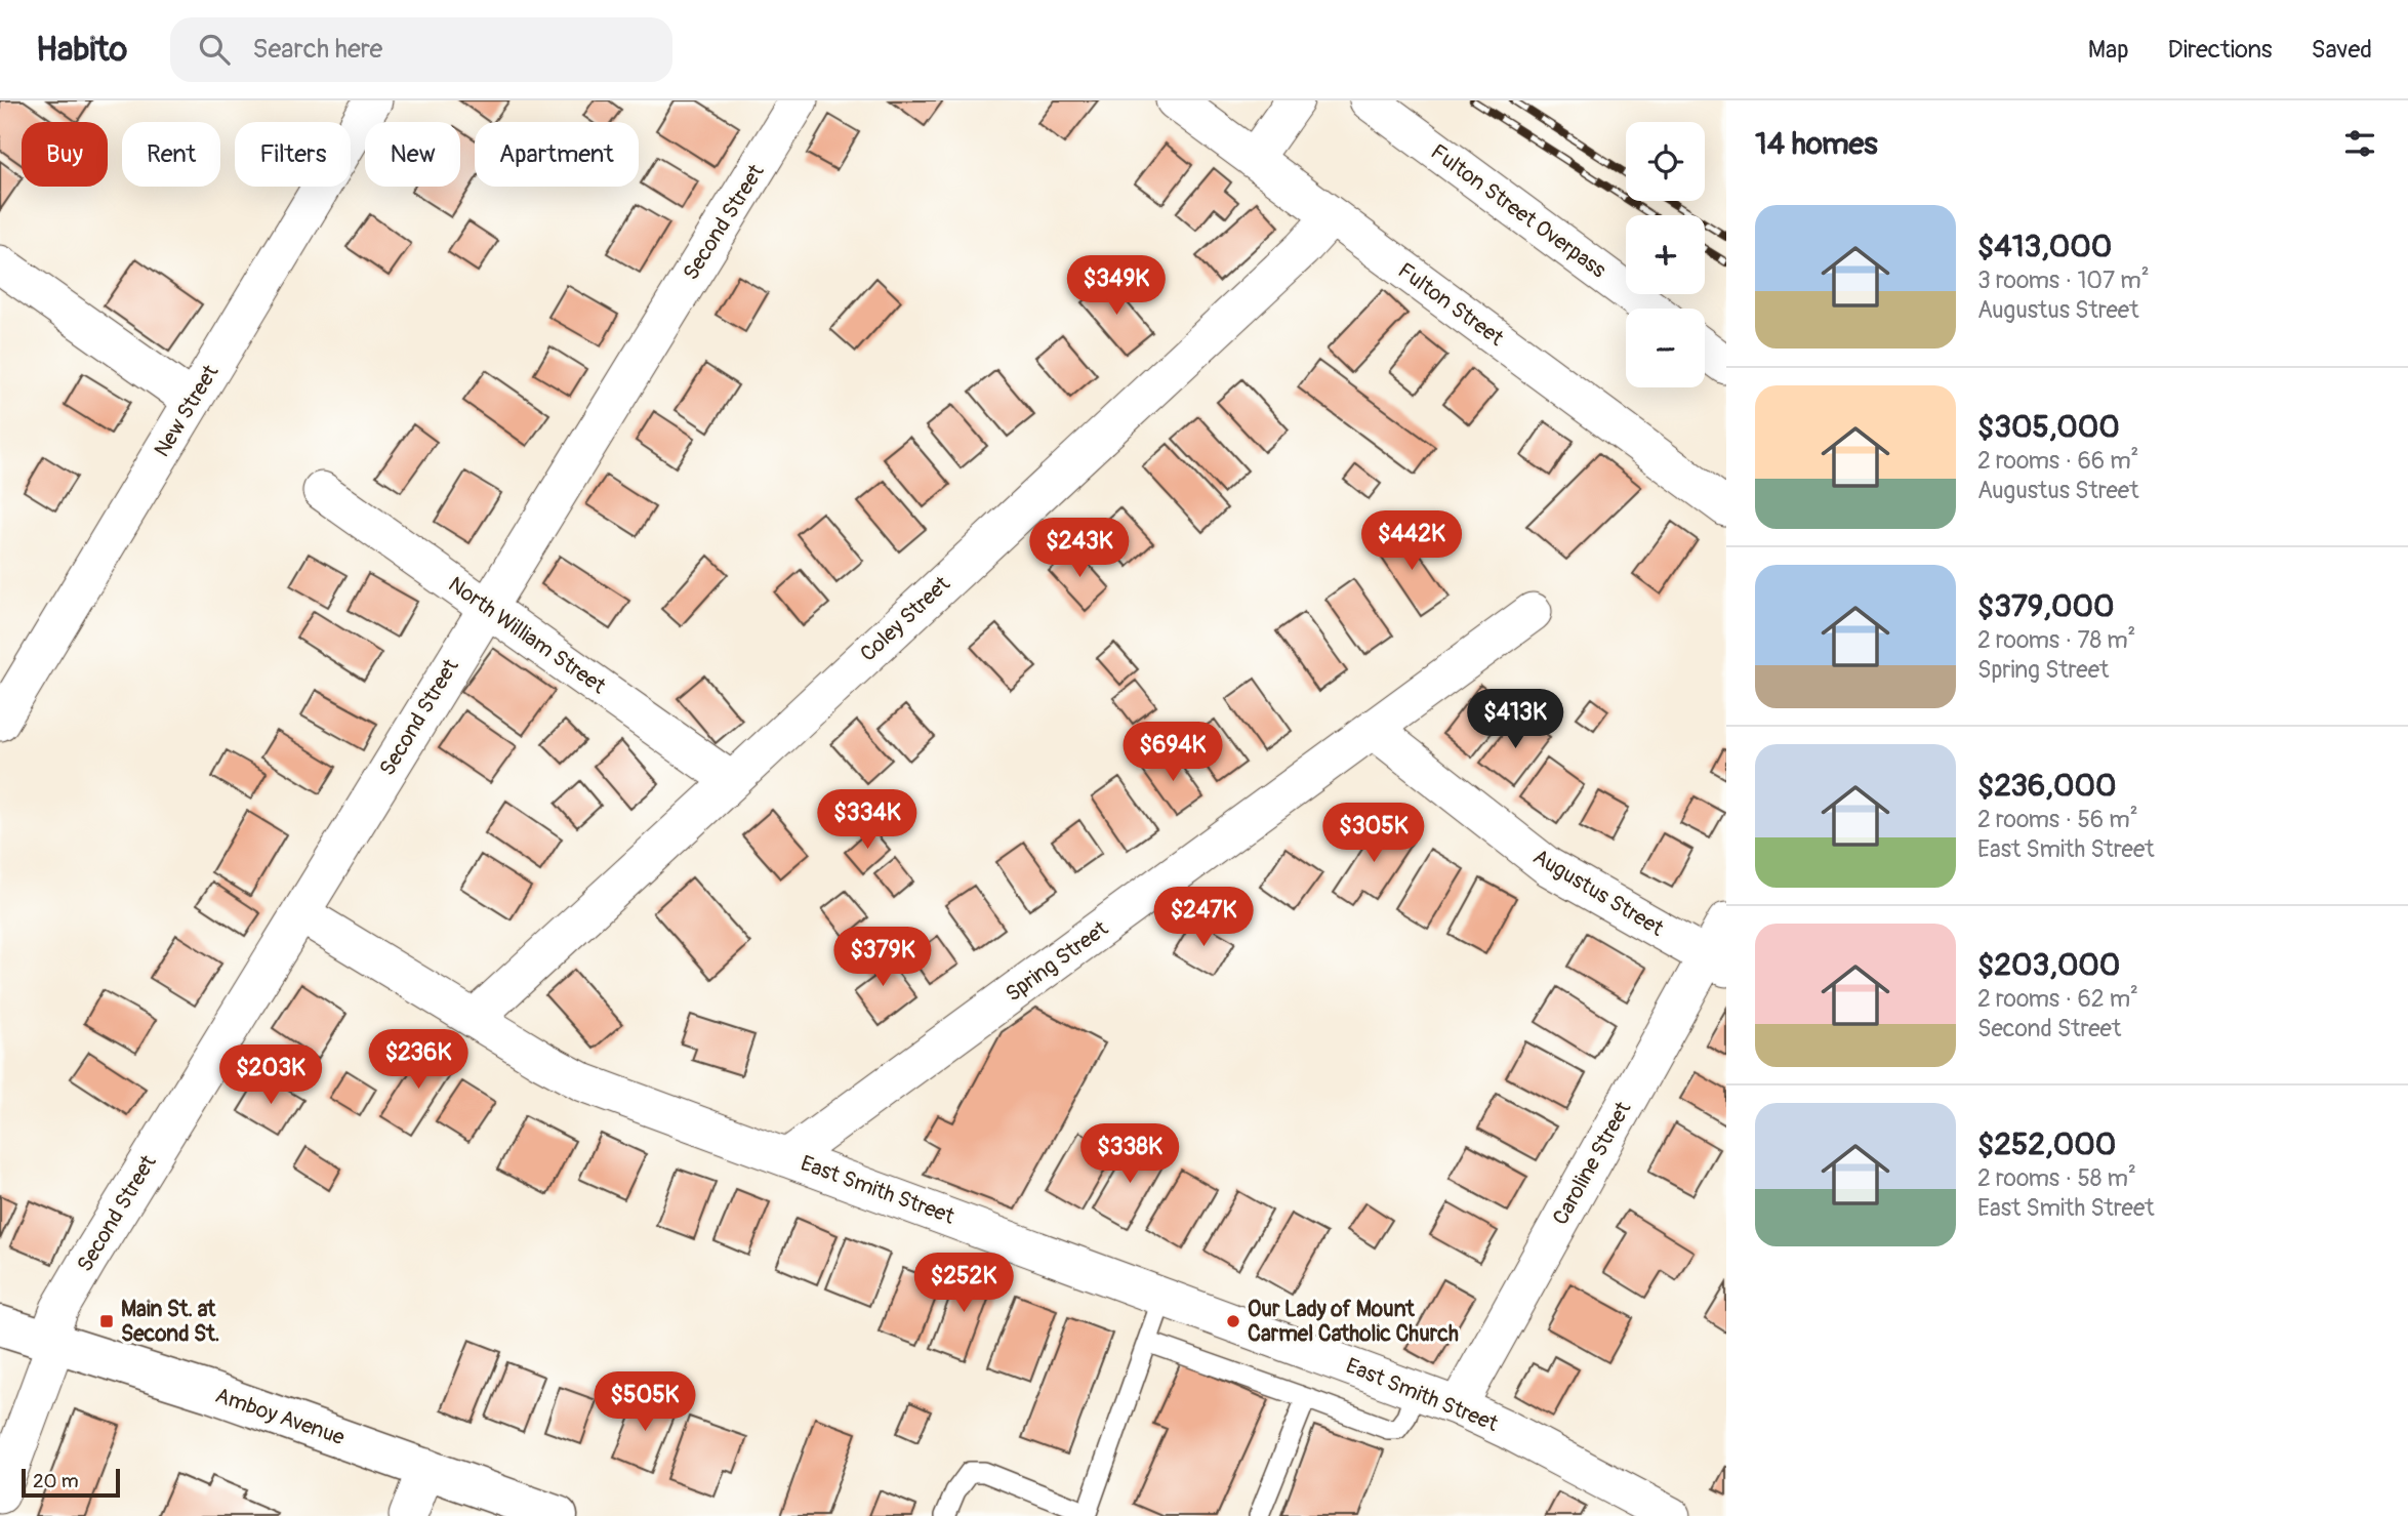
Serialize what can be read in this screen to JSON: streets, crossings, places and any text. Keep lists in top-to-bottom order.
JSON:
{
  "streets": {
    "main road": ["Amboy Avenue"],
    "street": [
      "Fulton Street Overpass",
      "Second Street",
      "Fulton Street",
      "New Street",
      "Coley Street",
      "North William Street",
      "Augustus Street",
      "Spring Street",
      "Caroline Street",
      "East Smith Street"
    ]
  },
  "crossings": [
    ["Second Street", "North William Street"],
    ["Second Street", "East Smith Street"],
    ["Second Street", "Amboy Avenue"],
    ["Fulton Street", "Coley Street"],
    ["Coley Street", "North William Street"],
    ["Coley Street", "East Smith Street"],
    ["Augustus Street", "Spring Street"],
    ["Augustus Street", "Caroline Street"],
    ["Spring Street", "East Smith Street"],
    ["Caroline Street", "East Smith Street"]
  ],
  "places": {
    "transit": ["Main St. at Second St."],
    "other": ["Our Lady of Mount Carmel Catholic Church"]
  },
  "scale_bar": "20 m",
  "page": {
    "header": "Habito",
    "search": "Search here",
    "nav": ["Map", "Directions", "Saved"],
    "heading": "14 homes",
    "map_buttons": ["+", "−"],
    "chip": [
      "Buy",
      "Rent",
      "Filters",
      "New",
      "Apartment"
    ],
    "list": [
      {
        "name": "$413,000",
        "note": "3 rooms · 107 m² · Augustus Street"
      },
      {
        "name": "$305,000",
        "note": "2 rooms · 66 m² · Augustus Street"
      },
      {
        "name": "$379,000",
        "note": "2 rooms · 78 m² · Spring Street"
      },
      {
        "name": "$236,000",
        "note": "2 rooms · 56 m² · East Smith Street"
      },
      {
        "name": "$203,000",
        "note": "2 rooms · 62 m² · Second Street"
      },
      {
        "name": "$252,000",
        "note": "2 rooms · 58 m² · East Smith Street"
      }
    ],
    "price": [
      "$349K",
      "$442K",
      "$243K",
      "$413K",
      "$694K",
      "$334K",
      "$305K",
      "$247K",
      "$379K",
      "$236K",
      "$203K",
      "$338K",
      "$252K",
      "$505K"
    ],
    "scale": "20 m"
  }
}
